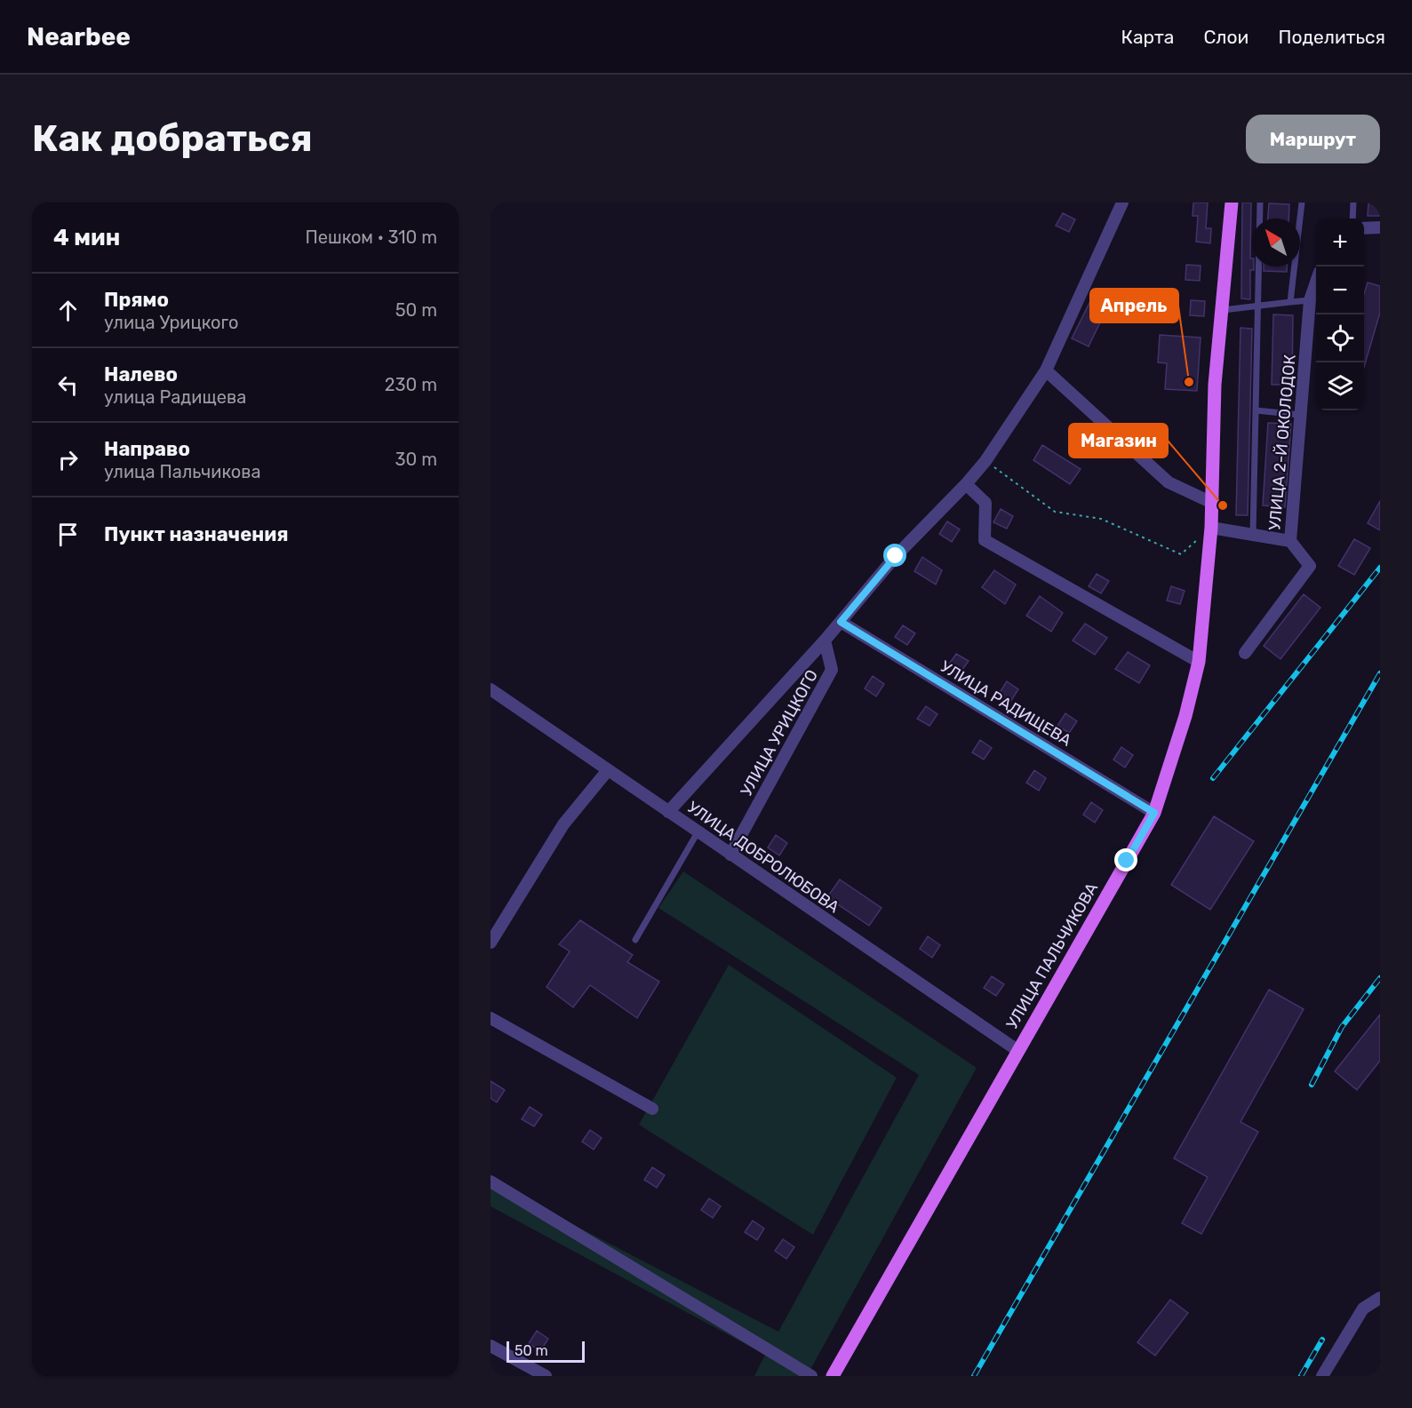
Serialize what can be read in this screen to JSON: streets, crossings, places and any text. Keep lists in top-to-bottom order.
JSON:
{
  "streets": {
    "main road": ["УЛИЦА ПАЛЬЧИКОВА"],
    "street": [
      "УЛИЦА 2-Й ОКОЛОДОК",
      "УЛИЦА РАДИЩЕВА",
      "УЛИЦА УРИЦКОГО",
      "УЛИЦА ДОБРОЛЮБОВА"
    ]
  },
  "crossings": [
    ["УЛИЦА РАДИЩЕВА", "УЛИЦА ПАЛЬЧИКОВА"],
    ["УЛИЦА УРИЦКОГО", "УЛИЦА ДОБРОЛЮБОВА"],
    ["УЛИЦА ДОБРОЛЮБОВА", "УЛИЦА ПАЛЬЧИКОВА"]
  ],
  "places": ["Апрель", "Магазин"],
  "scale_bar": "50 m",
  "north": "top left",
  "page": {
    "header": "Nearbee",
    "nav": ["Карта", "Слои", "Поделиться"],
    "buttons": "Маршрут",
    "title": "Как добраться",
    "heading": ["4 мин", "Пешком · 310 m"],
    "map_buttons": ["+", "−"],
    "list": [
      ["Прямо", "улица Урицкого", "50 m"],
      ["Налево", "улица Радищева", "230 m"],
      ["Направо", "улица Пальчикова", "30 m"],
      "Пункт назначения"
    ],
    "scale": "50 m"
  }
}
